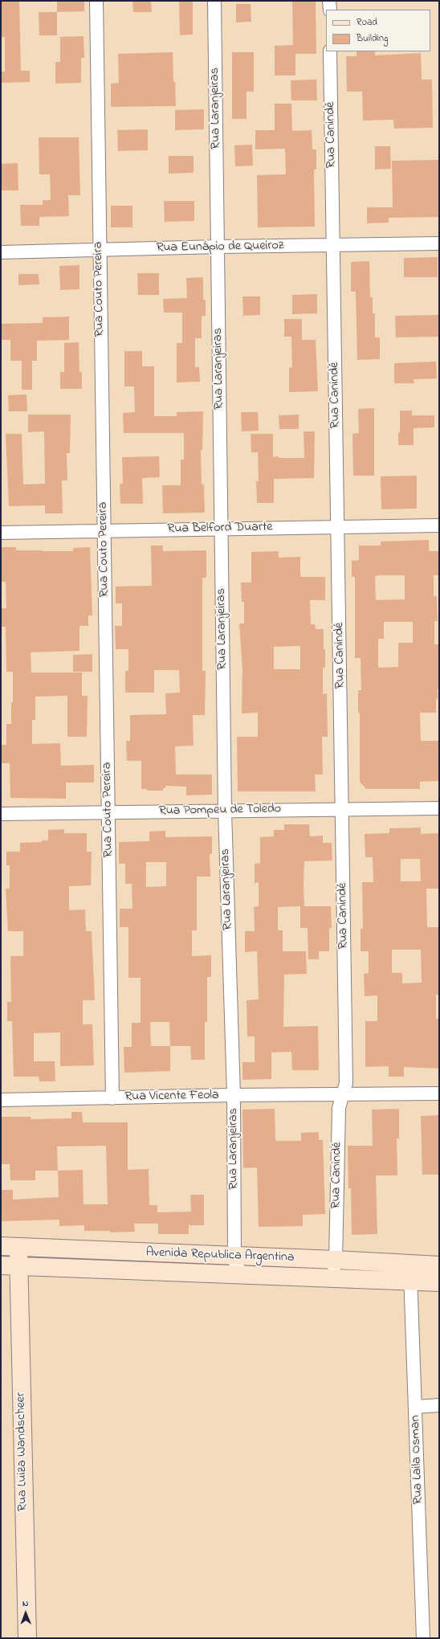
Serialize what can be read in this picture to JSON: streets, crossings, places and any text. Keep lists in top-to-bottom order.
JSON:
{
  "streets": {
    "main road": ["Avenida Republica Argentina", "Rua Luiza Wandscheer"],
    "street": [
      "Rua Laranjeiras",
      "Rua Canindé",
      "Rua Eunápio de Queiroz",
      "Rua Couto Pereira",
      "Rua Belford Duarte",
      "Rua Pompeu de Toledo",
      "Rua Vicente Feola",
      "Rua Laila Osman"
    ]
  },
  "crossings": [
    ["Rua Laranjeiras", "Rua Eunápio de Queiroz"],
    ["Rua Laranjeiras", "Rua Belford Duarte"],
    ["Rua Laranjeiras", "Rua Pompeu de Toledo"],
    ["Rua Laranjeiras", "Rua Vicente Feola"],
    ["Rua Laranjeiras", "Avenida Republica Argentina"],
    ["Rua Canindé", "Rua Eunápio de Queiroz"],
    ["Rua Canindé", "Rua Belford Duarte"],
    ["Rua Canindé", "Rua Pompeu de Toledo"],
    ["Rua Canindé", "Rua Vicente Feola"],
    ["Rua Canindé", "Avenida Republica Argentina"],
    ["Rua Eunápio de Queiroz", "Rua Couto Pereira"],
    ["Rua Couto Pereira", "Rua Belford Duarte"],
    ["Rua Couto Pereira", "Rua Pompeu de Toledo"],
    ["Rua Couto Pereira", "Rua Vicente Feola"],
    ["Avenida Republica Argentina", "Rua Luiza Wandscheer"],
    ["Avenida Republica Argentina", "Rua Laila Osman"]
  ],
  "legend": ["Road", "Building"],
  "north": "top"
}
